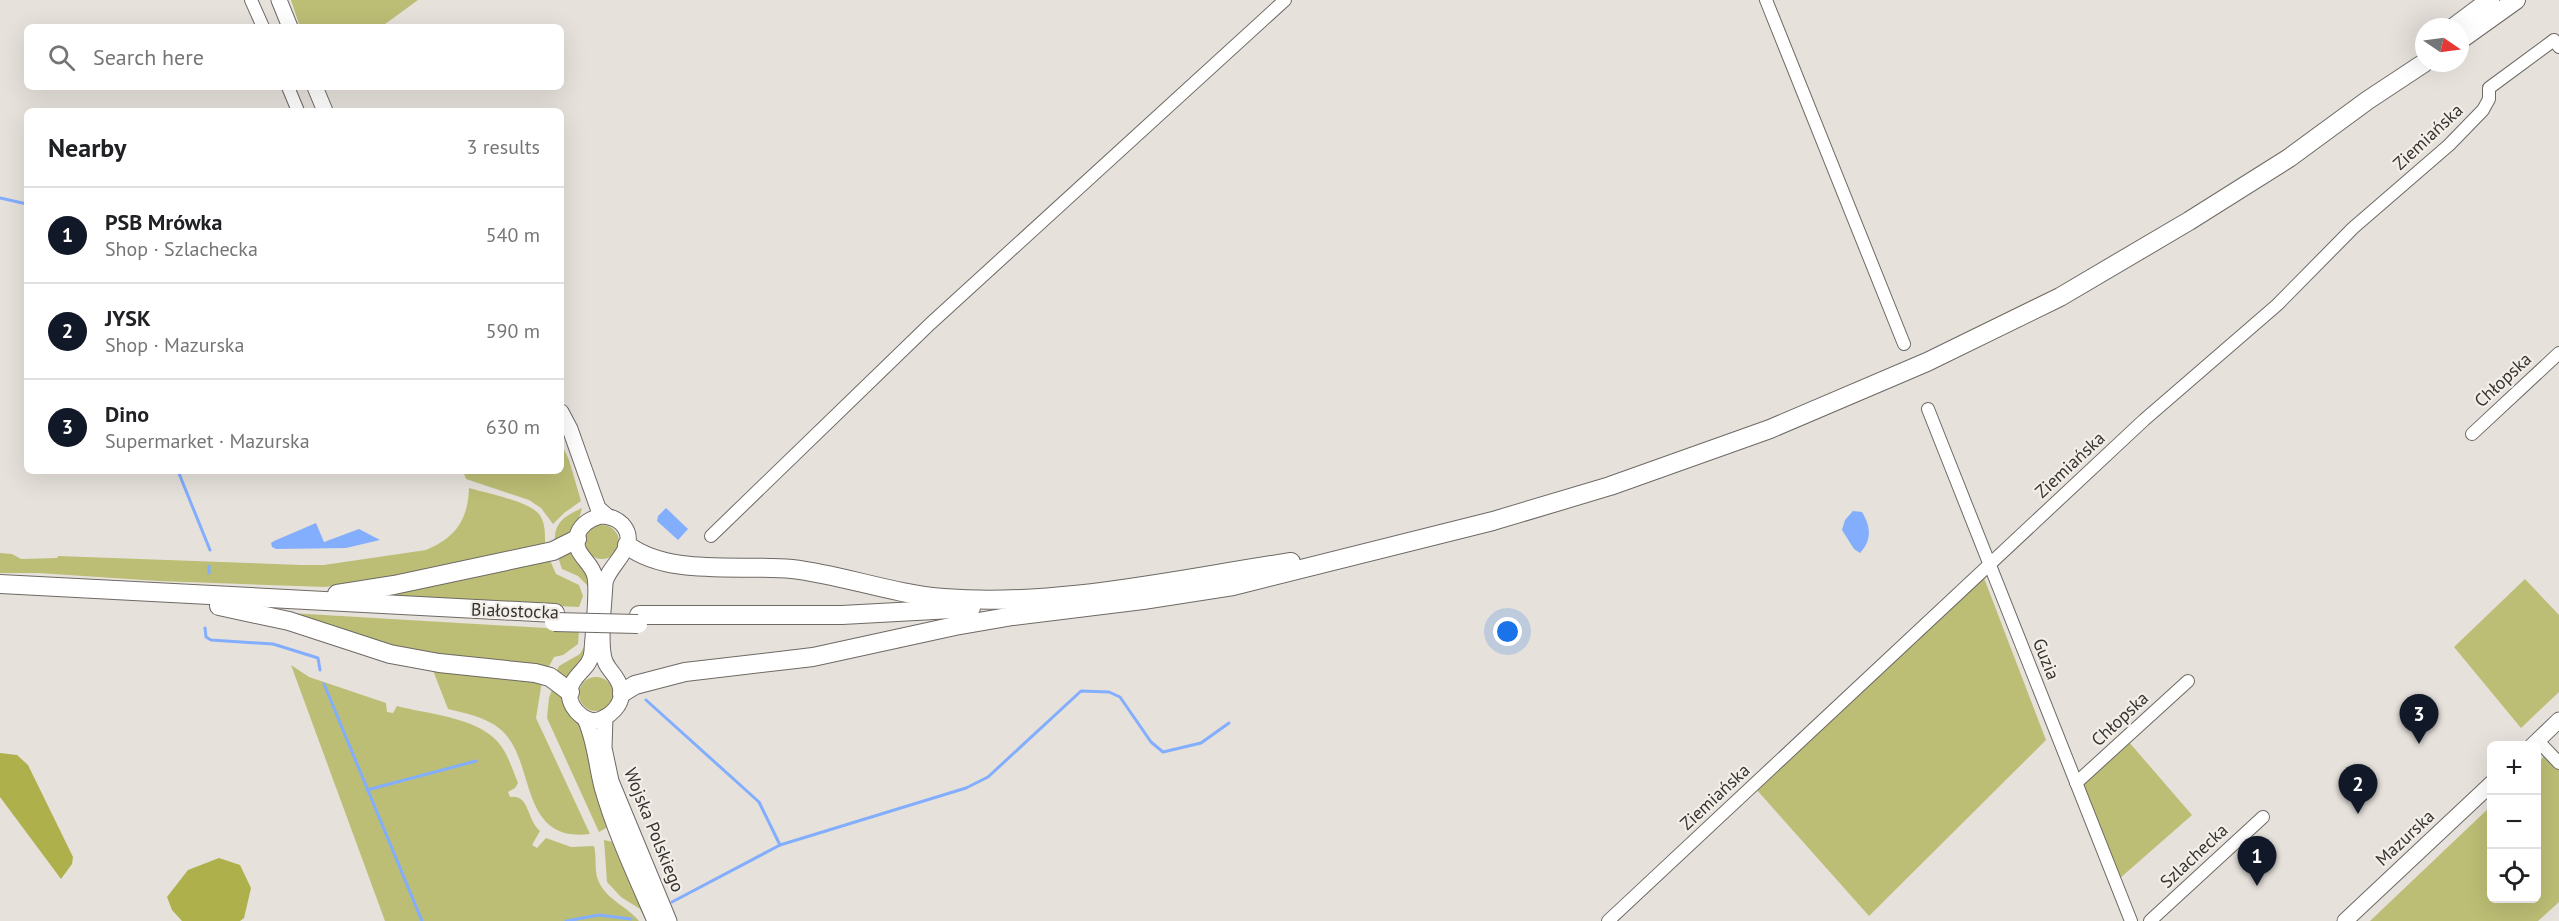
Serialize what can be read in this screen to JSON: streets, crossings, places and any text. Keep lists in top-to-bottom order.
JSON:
{
  "streets": {
    "highway": ["Białostocka"],
    "main road": ["Wojska Polskiego", "Mazurska"],
    "street": [
      "Ziemiańska",
      "Chłopska",
      "Guzia",
      "Szlachecka"
    ]
  },
  "crossings": [
    ["Ziemiańska", "Guzia"],
    ["Chłopska", "Guzia"]
  ],
  "north": "right",
  "page": {
    "search": "Search here",
    "heading": ["Nearby", "3 results"],
    "list": [
      {
        "mark": "1",
        "name": "PSB Mrówka",
        "note": "Shop · Szlachecka",
        "value": "540 m"
      },
      {
        "mark": "2",
        "name": "JYSK",
        "note": "Shop · Mazurska",
        "value": "590 m"
      },
      {
        "mark": "3",
        "name": "Dino",
        "note": "Supermarket · Mazurska",
        "value": "630 m"
      }
    ],
    "pins": ["3", "2", "1"],
    "map_buttons": ["+", "−"]
  }
}
